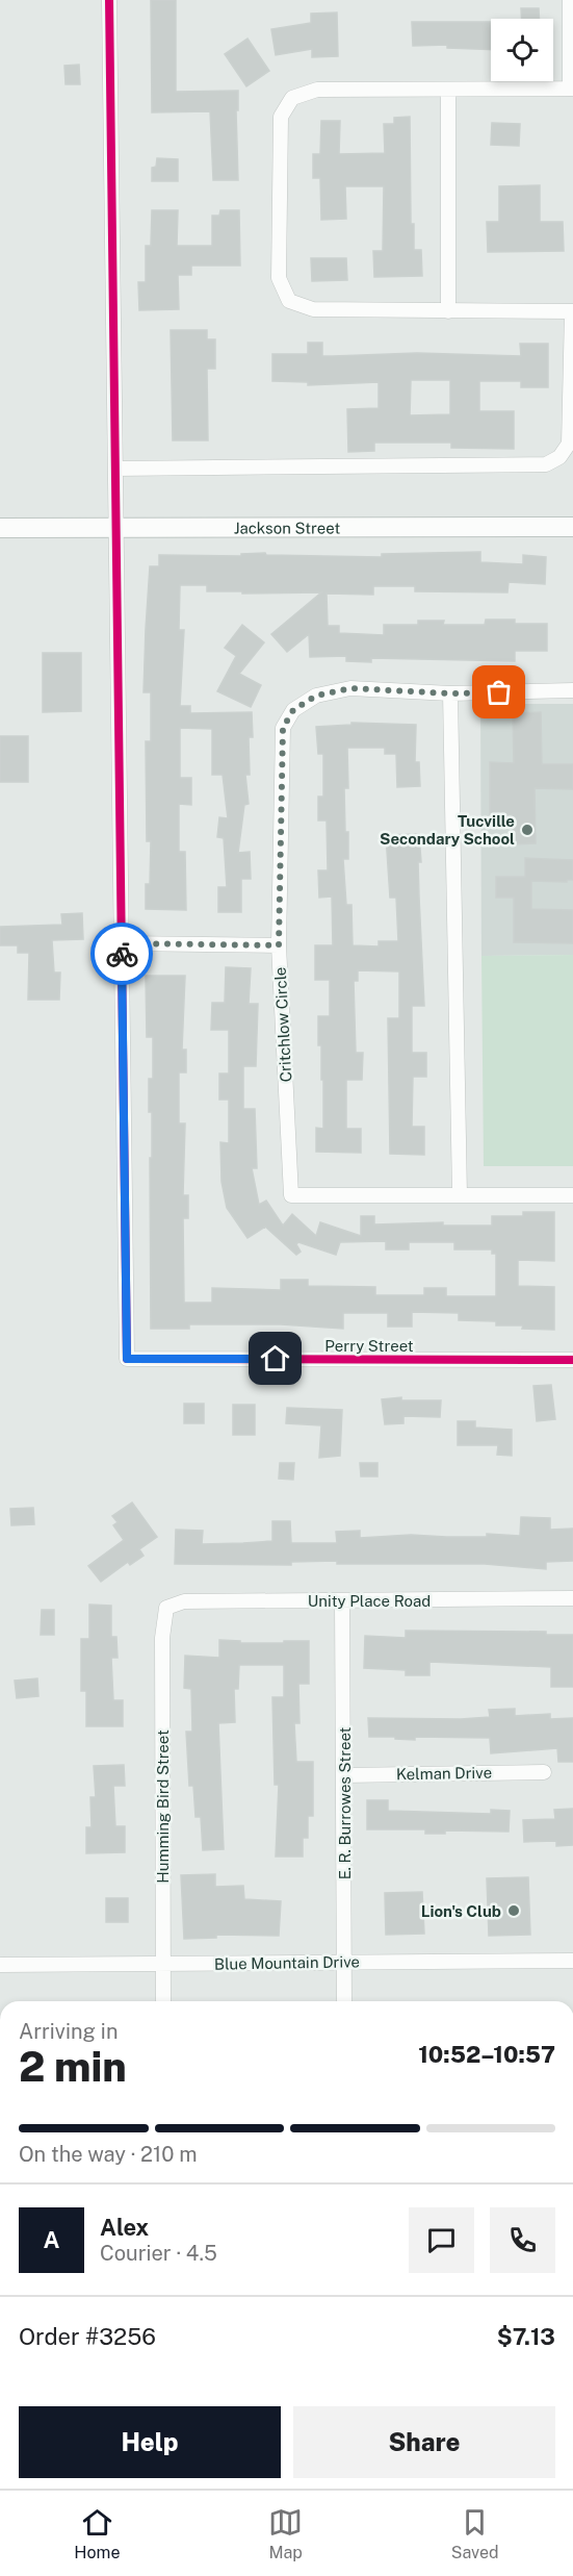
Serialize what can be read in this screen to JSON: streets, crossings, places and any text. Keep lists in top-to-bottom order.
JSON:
{
  "streets": {
    "street": [
      "Jackson Street",
      "Critchlow Circle",
      "Perry Street",
      "Unity Place Road",
      "Kelman Drive",
      "E. R. Burrowes Street",
      "Humming Bird Street",
      "Blue Mountain Drive"
    ]
  },
  "crossings": [
    ["Unity Place Road", "E. R. Burrowes Street"],
    ["Unity Place Road", "Humming Bird Street"],
    ["Kelman Drive", "E. R. Burrowes Street"],
    ["E. R. Burrowes Street", "Blue Mountain Drive"],
    ["Humming Bird Street", "Blue Mountain Drive"]
  ],
  "places": ["Tucville Secondary School", "Lion's Club"],
  "page": {
    "heading": ["2 min", "Arriving in", "10:52–10:57"],
    "panel": [
      "Alex",
      "Courier · 4.5",
      "Order #3256",
      "$7.13"
    ],
    "bar": "On the way · 210 m",
    "round": "A",
    "buttons": ["Help", "Share"],
    "tabs": ["Home", "Map", "Saved"]
  }
}
